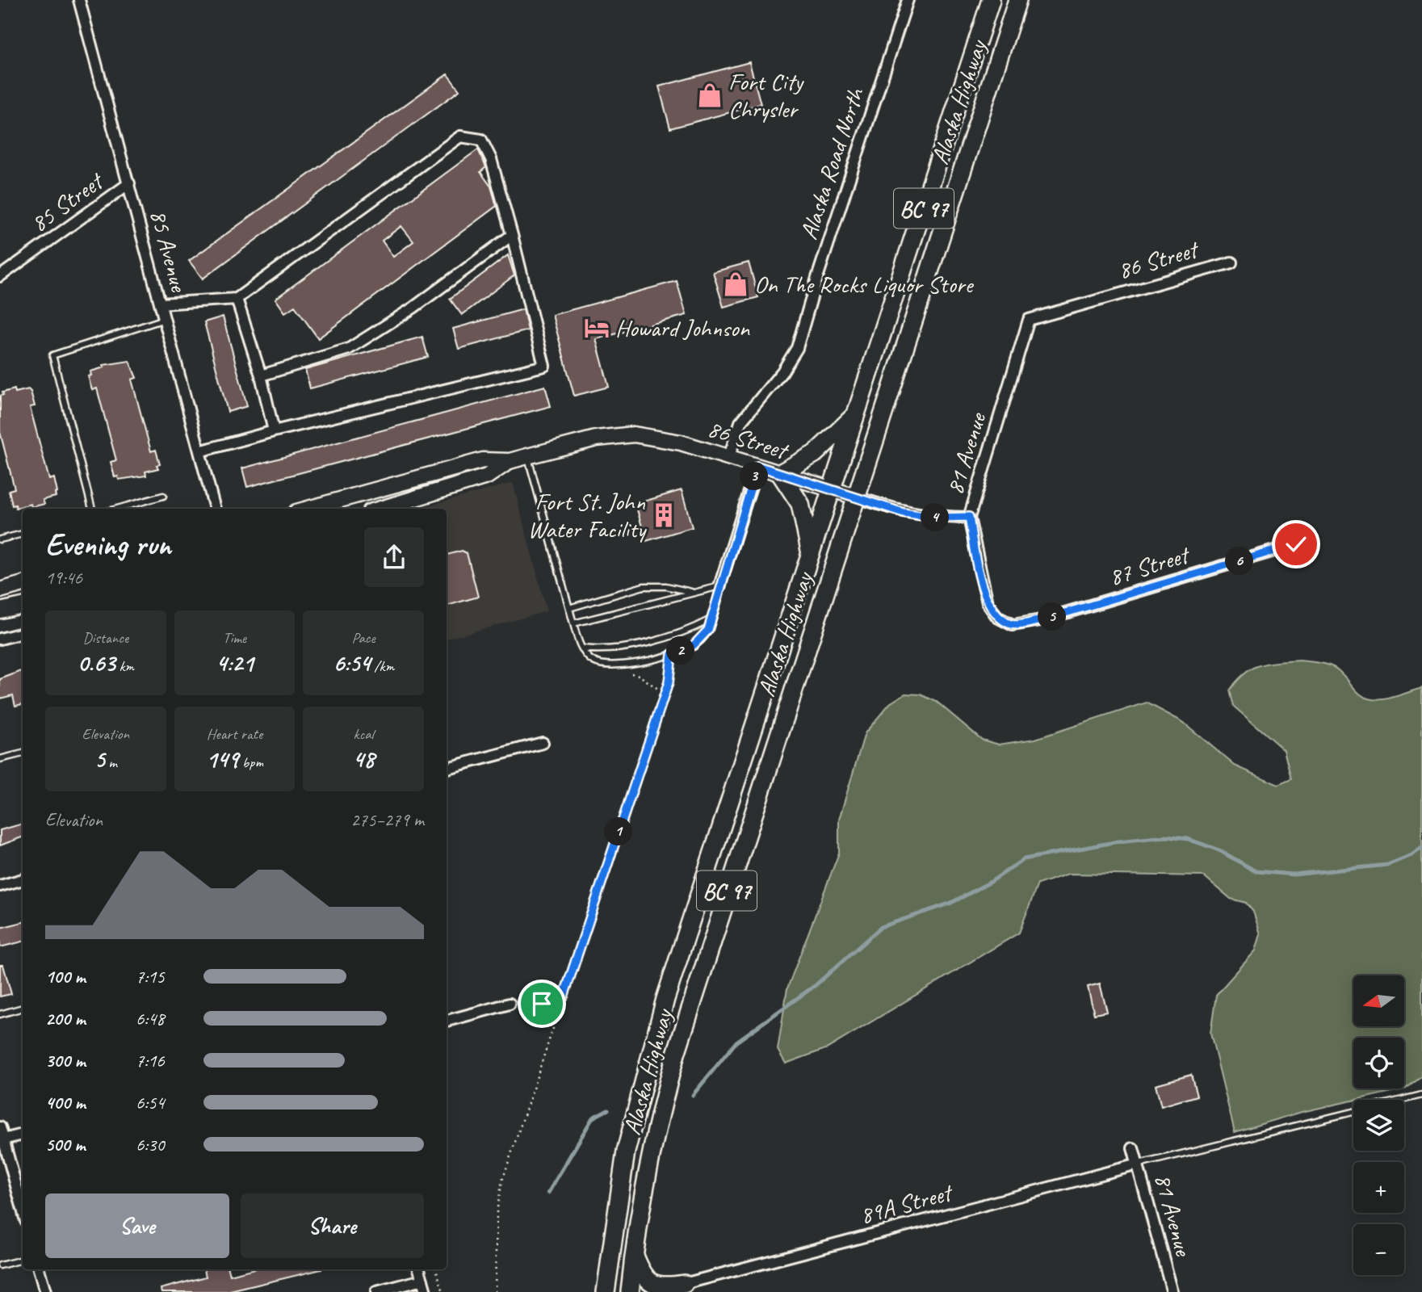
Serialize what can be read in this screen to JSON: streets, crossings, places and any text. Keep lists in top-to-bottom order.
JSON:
{
  "streets": {
    "highway": ["Alaska Highway", "BC 97"],
    "main road": ["86 Street"],
    "street": [
      "Alaska Road North",
      "85 Street",
      "85 Avenue",
      "81 Avenue",
      "87 Street",
      "89A Street"
    ]
  },
  "crossings": [
    ["Alaska Highway", "86 Street"],
    ["Alaska Road North", "86 Street"],
    ["85 Street", "85 Avenue"],
    ["86 Street", "81 Avenue"],
    ["81 Avenue", "87 Street"],
    ["81 Avenue", "89A Street"]
  ],
  "places": {
    "shop": ["Fort City Chrysler", "On The Rocks Liquor Store"],
    "hotel": ["Howard Johnson"],
    "building": ["Fort St. John Water Facility"]
  },
  "north": "left",
  "page": {
    "pins": [
      "3",
      "4",
      "6",
      "5",
      "2",
      "1"
    ],
    "heading": ["Evening run", "19:46"],
    "stats": [
      ["Distance", "0.63 km"],
      ["Time", "4:21"],
      ["Pace", "6:54 /km"],
      ["Elevation", "5 m"],
      ["Heart rate", "149 bpm"],
      ["kcal", "48"]
    ],
    "chart": ["Elevation", "275–279 m"],
    "list": [
      {
        "name": "100 m",
        "note": "7:15"
      },
      {
        "name": "200 m",
        "note": "6:48"
      },
      {
        "name": "300 m",
        "note": "7:16"
      },
      {
        "name": "400 m",
        "note": "6:54"
      },
      {
        "name": "500 m",
        "note": "6:30"
      }
    ],
    "map_buttons": ["+", "−"],
    "buttons": ["Save", "Share"]
  }
}
